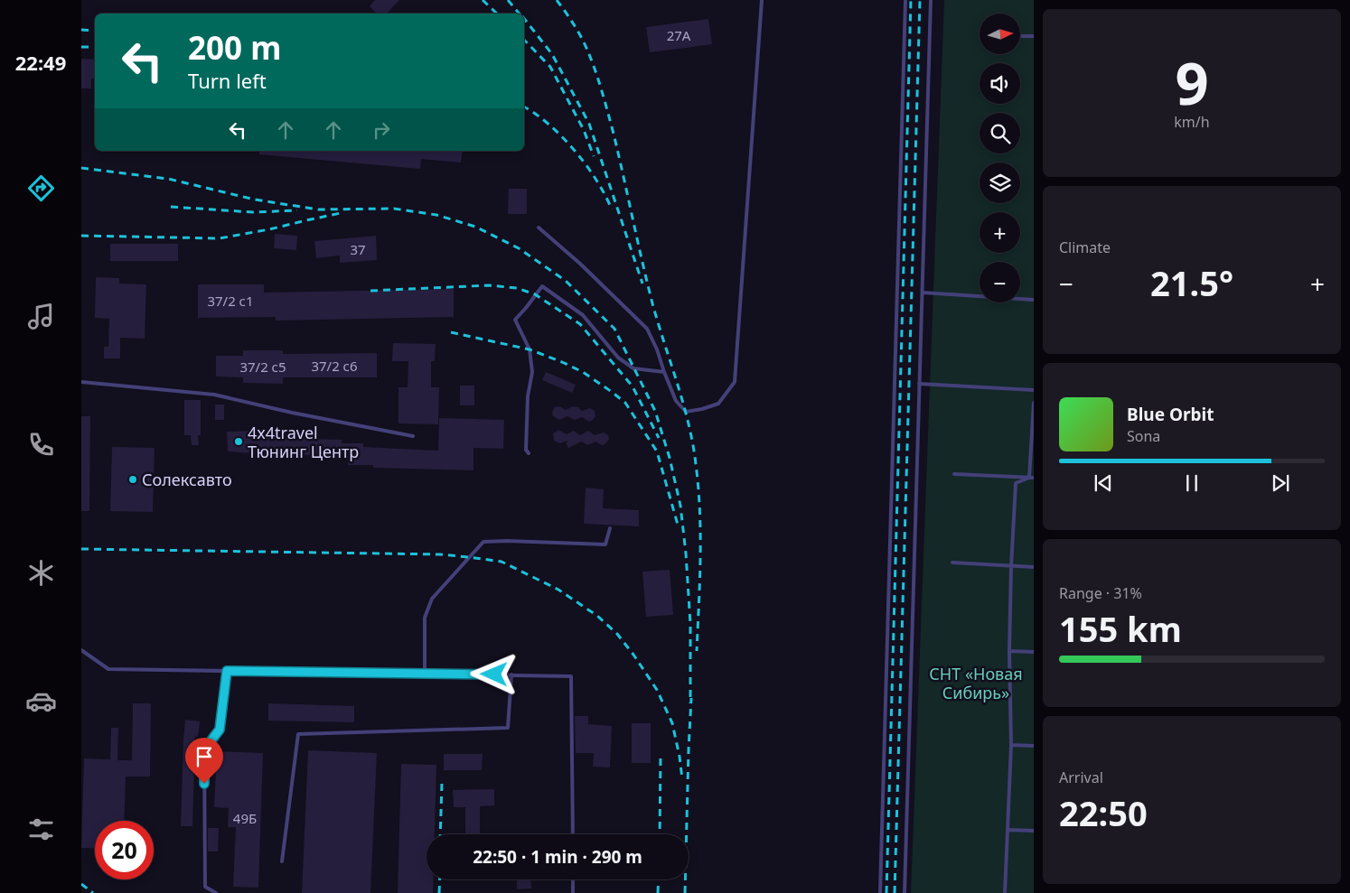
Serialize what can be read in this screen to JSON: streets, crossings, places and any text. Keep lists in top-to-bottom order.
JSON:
{
  "parks": ["СНТ «Новая Сибирь»"],
  "places": ["4x4travel Тюнинг Центр", "Солексавто"],
  "house_numbers": [
    "27А",
    "37",
    "37/2 с1",
    "37/2 с6",
    "37/2 с5",
    "49Б"
  ],
  "north": "right",
  "page": {
    "tabs": "22:49",
    "tile": [
      ["9", "km/h"],
      "Climate",
      ["Range · 31%", "155 km"],
      ["Arrival", "22:50"]
    ],
    "map_buttons": ["+", "−"],
    "turn": ["200 m", "Turn left"],
    "heat": ["−", "21.5°", "+"],
    "song": ["Blue Orbit", "Sona"],
    "limit": "20",
    "trip": "22:50 · 1 min · 290 m"
  }
}
